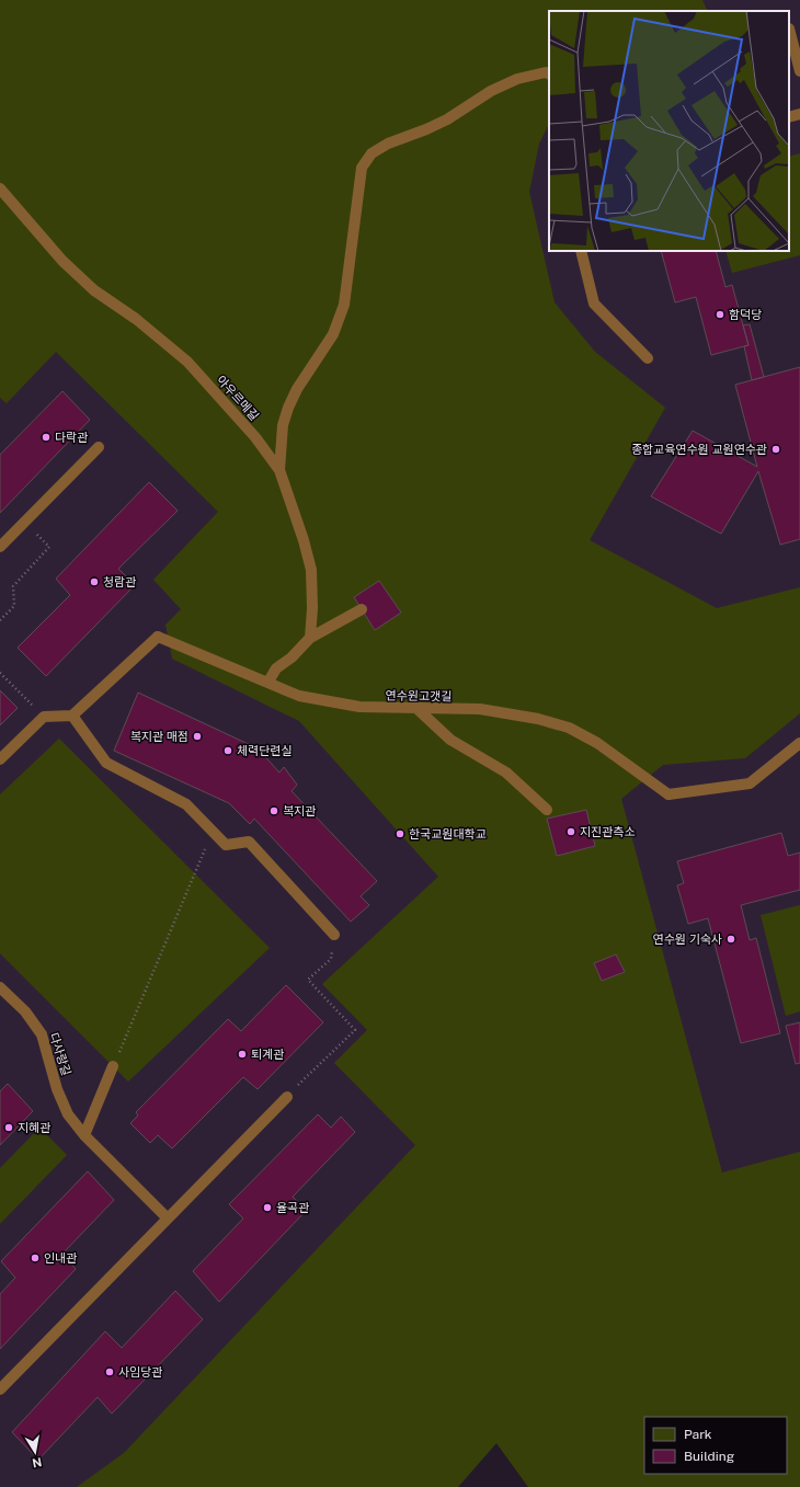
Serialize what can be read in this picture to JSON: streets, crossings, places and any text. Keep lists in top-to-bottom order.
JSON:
{
  "streets": {
    "street": ["아우르메길", "연수원고갯길", "다사랑길"]
  },
  "places": [
    "함덕당",
    "다락관",
    "종합교육연수원 교원연수관",
    "청람관",
    "복지관 매점",
    "체력단련실",
    "복지관",
    "지진관측소",
    "한국교원대학교",
    "연수원 기숙사",
    "퇴계관",
    "지혜관",
    "율곡관",
    "인내관",
    "사임당관"
  ],
  "legend": ["Park", "Building"],
  "north": "bottom"
}
